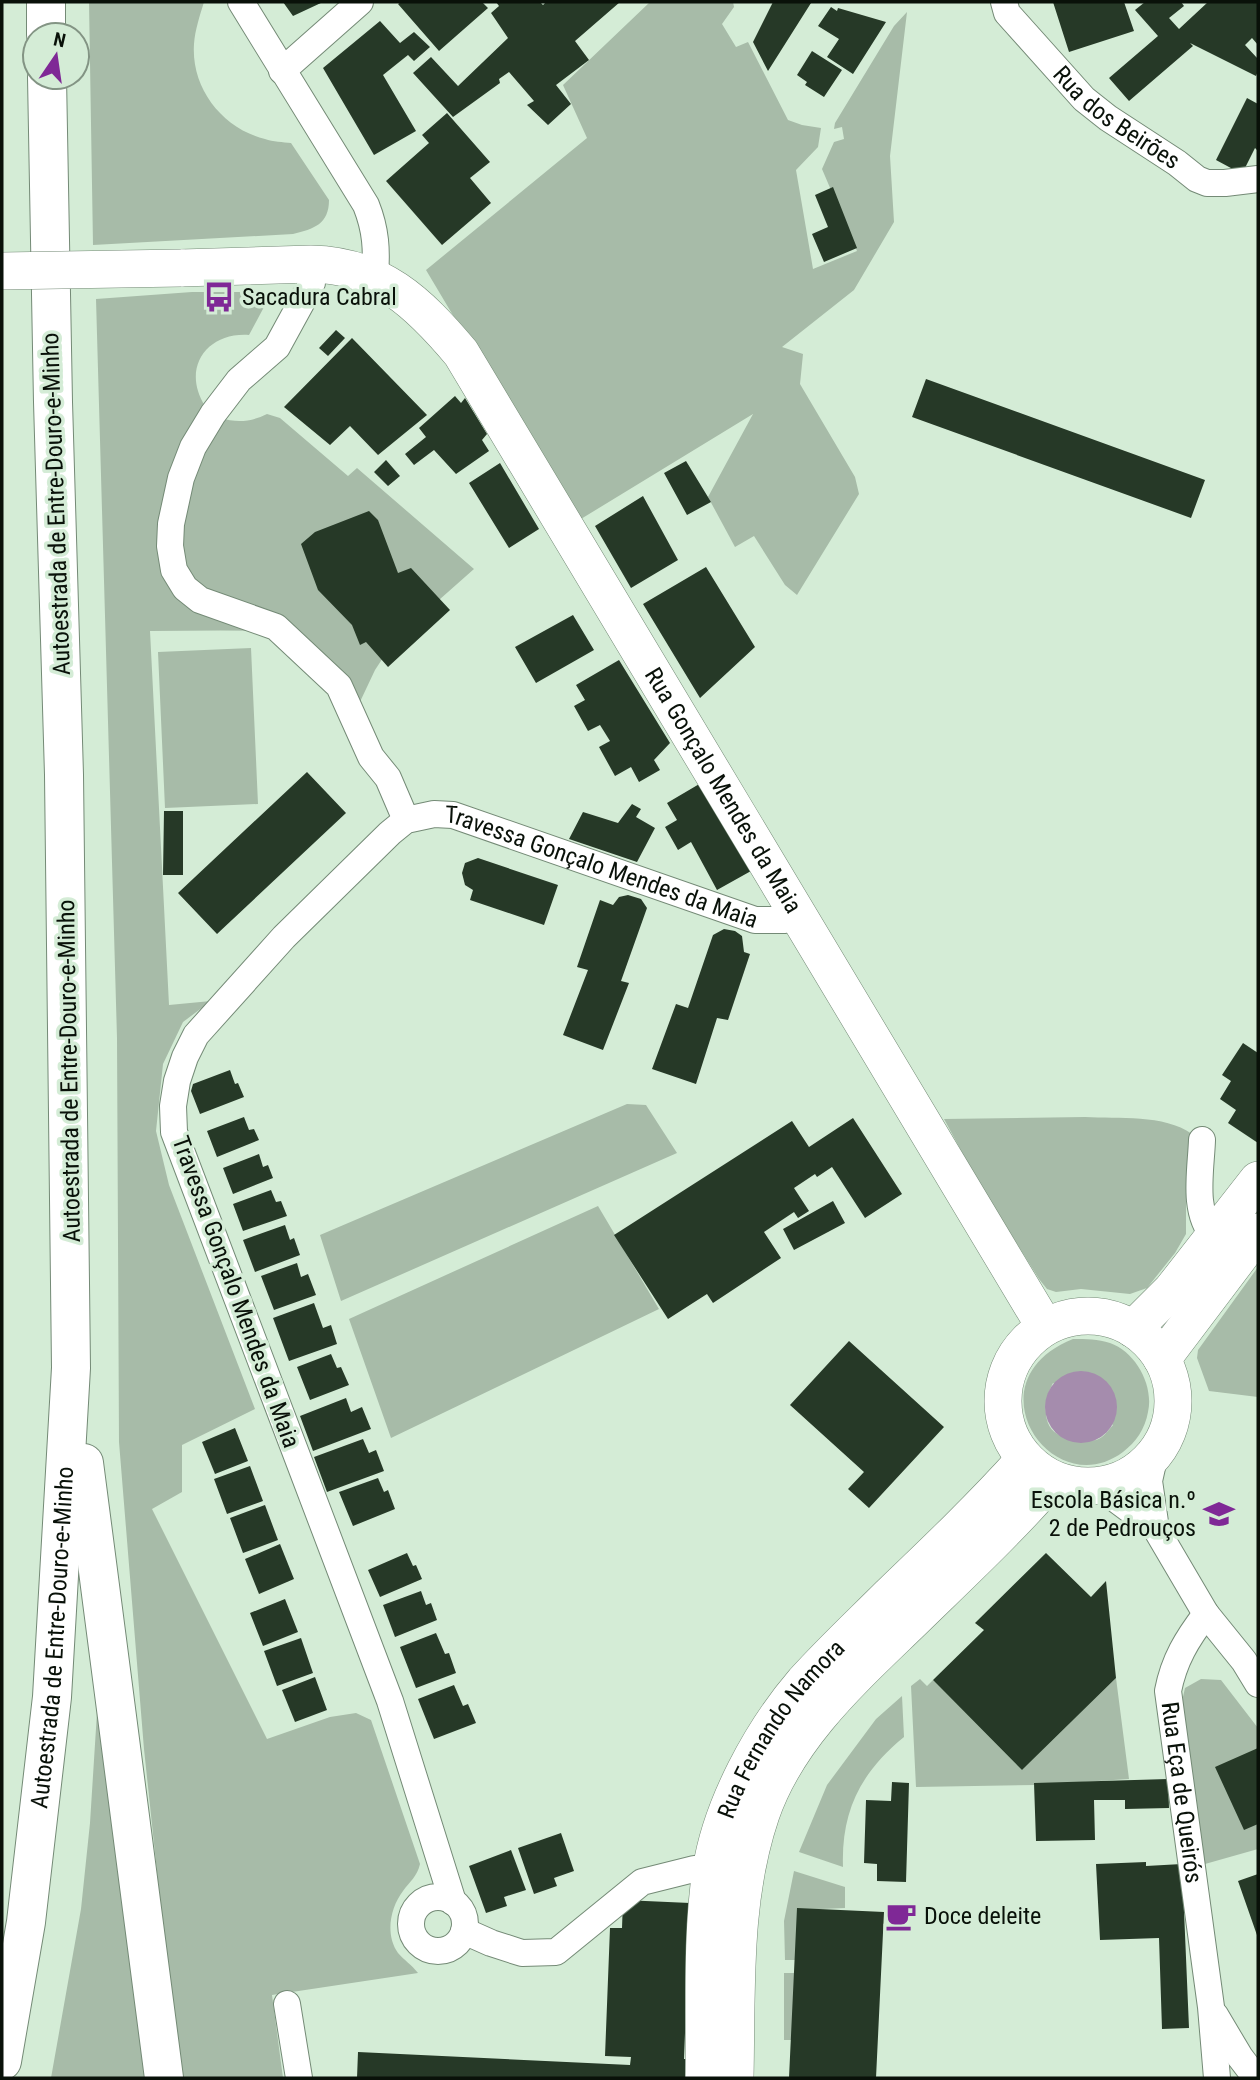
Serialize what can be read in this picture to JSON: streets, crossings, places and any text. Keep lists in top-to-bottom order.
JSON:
{
  "streets": {
    "highway": ["Autoestrada de Entre-Douro-e-Minho"],
    "main road": ["Rua Gonçalo Mendes da Maia", "Rua Fernando Namora"],
    "street": ["Rua dos Beirões", "Travessa Gonçalo Mendes da Maia", "Rua Eça de Queirós"]
  },
  "crossings": [
    ["Rua Gonçalo Mendes da Maia", "Travessa Gonçalo Mendes da Maia"],
    ["Rua Gonçalo Mendes da Maia", "Rua Fernando Namora"]
  ],
  "places": {
    "bus stop": ["Sacadura Cabral"],
    "school or university": ["Escola Básica n.º 2 de Pedrouços"],
    "cafe": ["Doce deleite"]
  },
  "north": "top"
}
